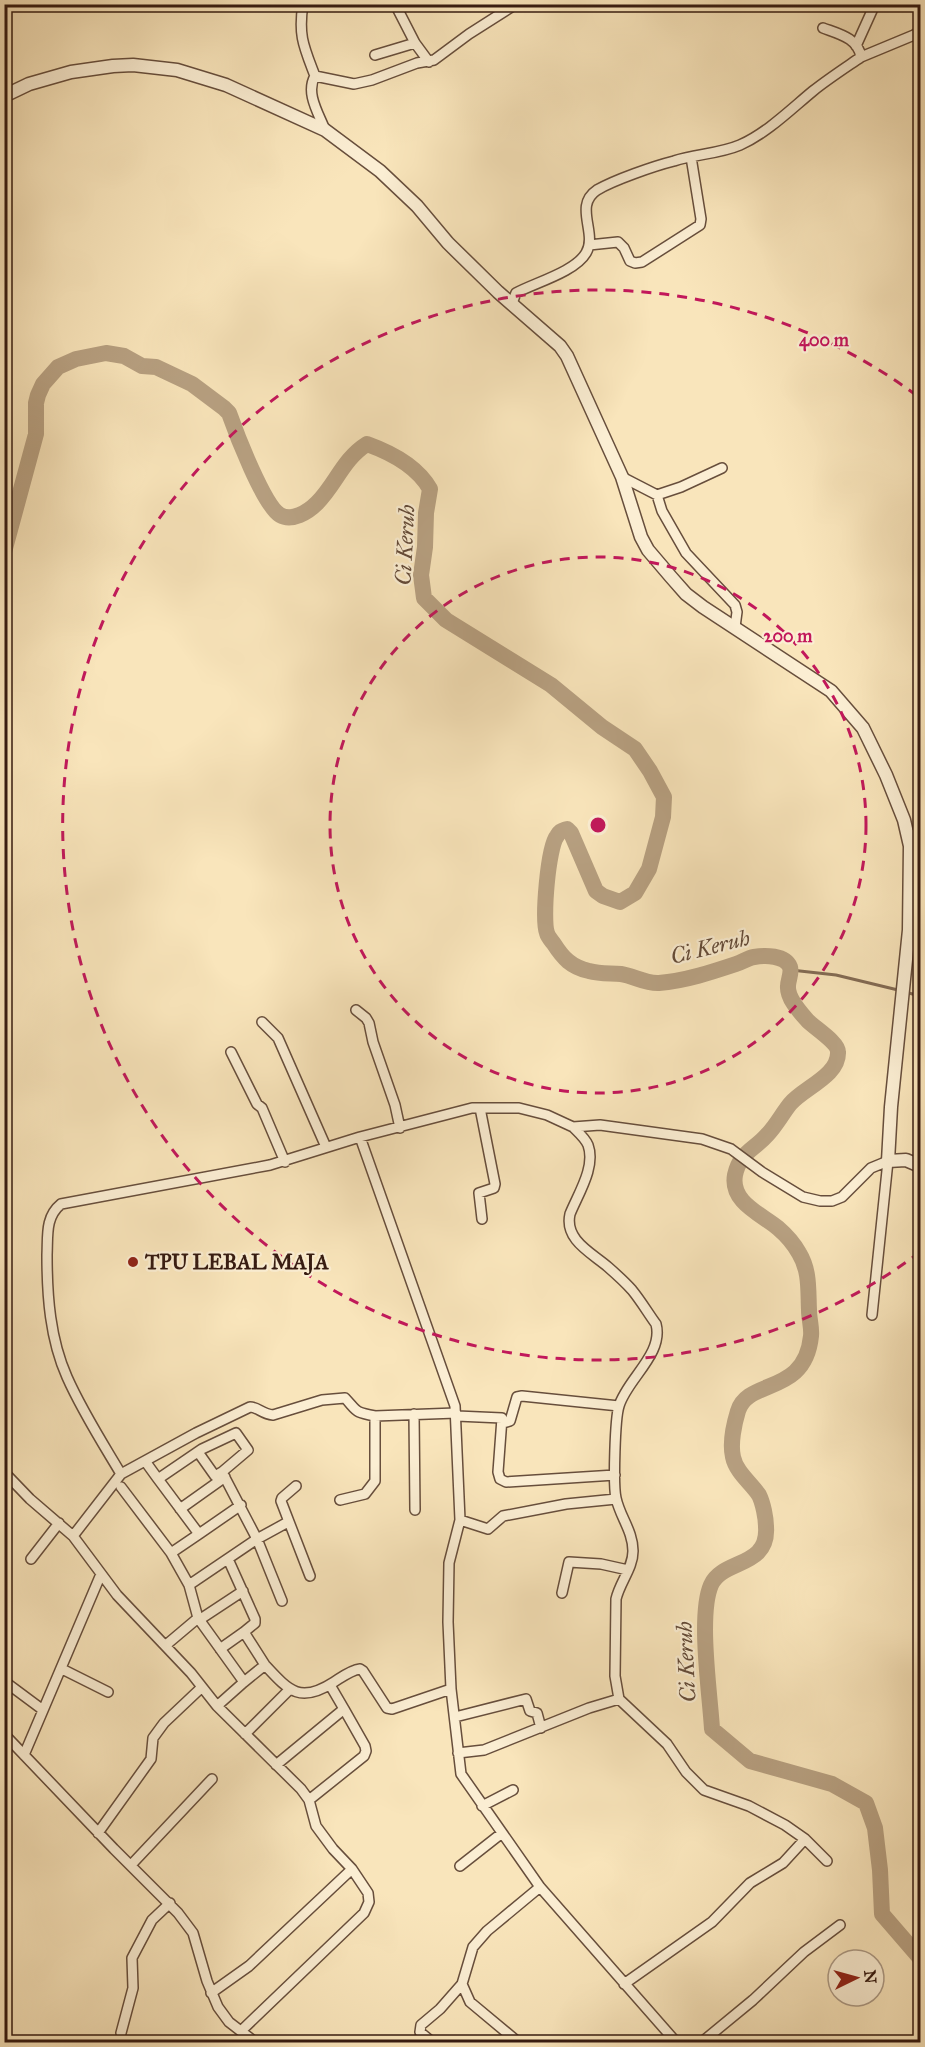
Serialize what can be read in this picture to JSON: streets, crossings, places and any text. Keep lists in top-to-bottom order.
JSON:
{
  "water": ["Ci Keruh"],
  "places": ["TPU LEBAL MAJA"],
  "north": "right",
  "rings": ["400 m", "200 m"]
}
